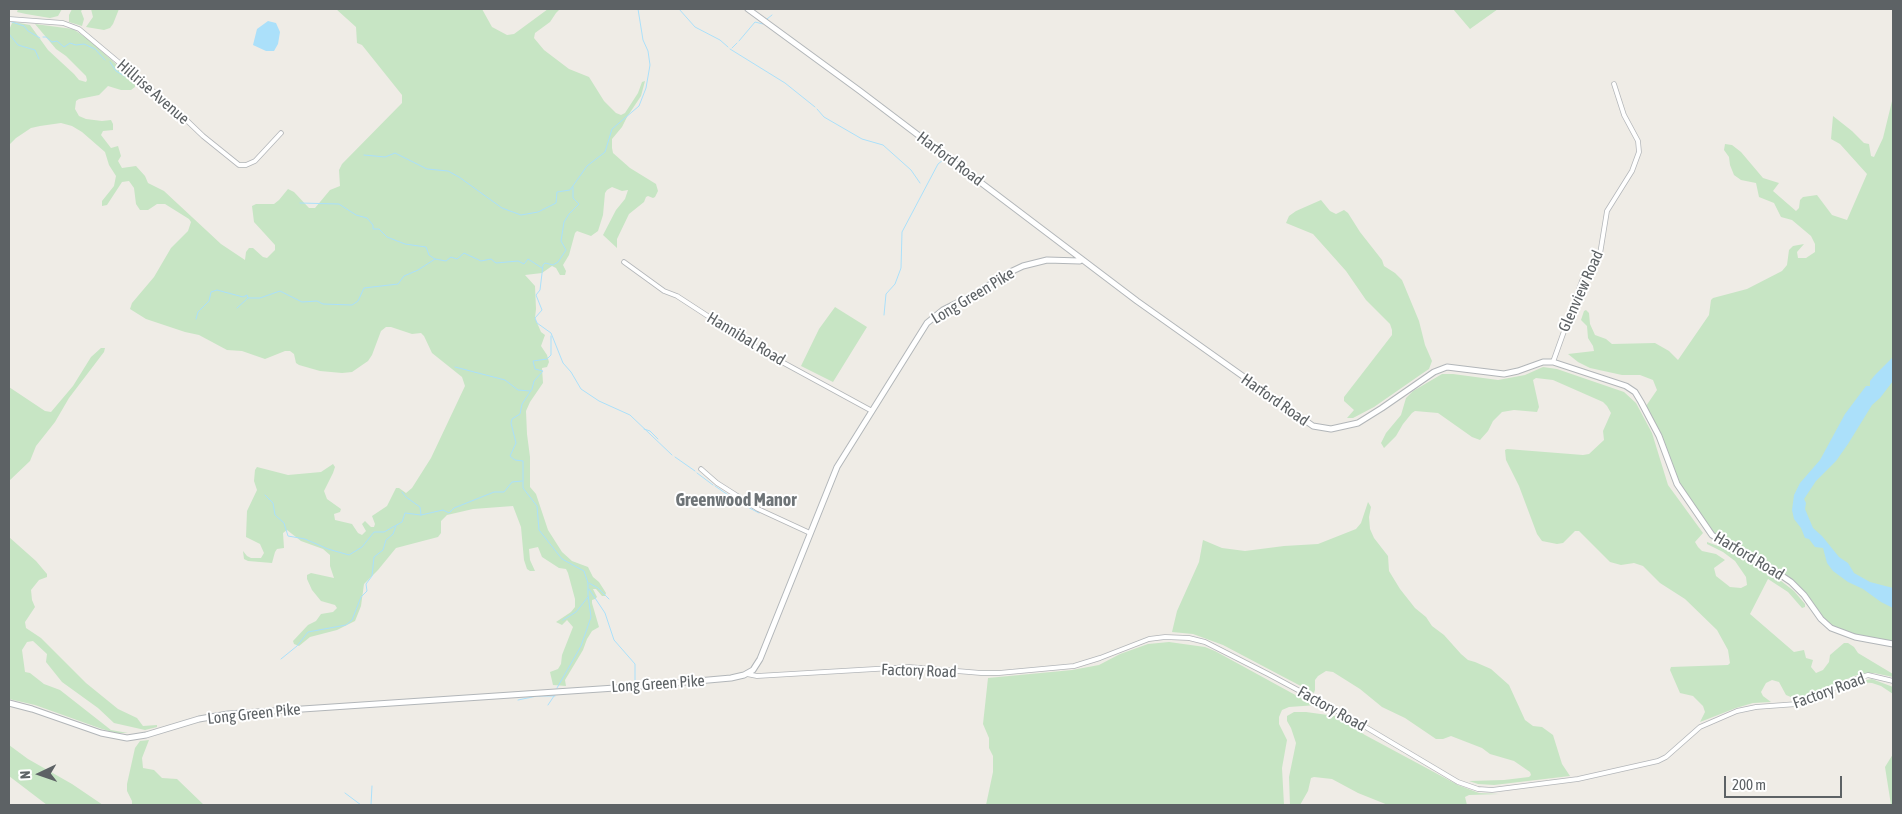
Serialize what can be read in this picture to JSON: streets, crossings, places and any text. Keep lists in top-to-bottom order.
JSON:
{
  "streets": {
    "main road": ["Harford Road", "Long Green Pike"],
    "street": [
      "Hillrise Avenue",
      "Glenview Road",
      "Hannibal Road",
      "Factory Road"
    ]
  },
  "crossings": [
    ["Harford Road", "Glenview Road"],
    ["Harford Road", "Long Green Pike"],
    ["Long Green Pike", "Hannibal Road"],
    ["Long Green Pike", "Factory Road"]
  ],
  "districts": ["Greenwood Manor"],
  "scale_bar": "200 m",
  "north": "left"
}
